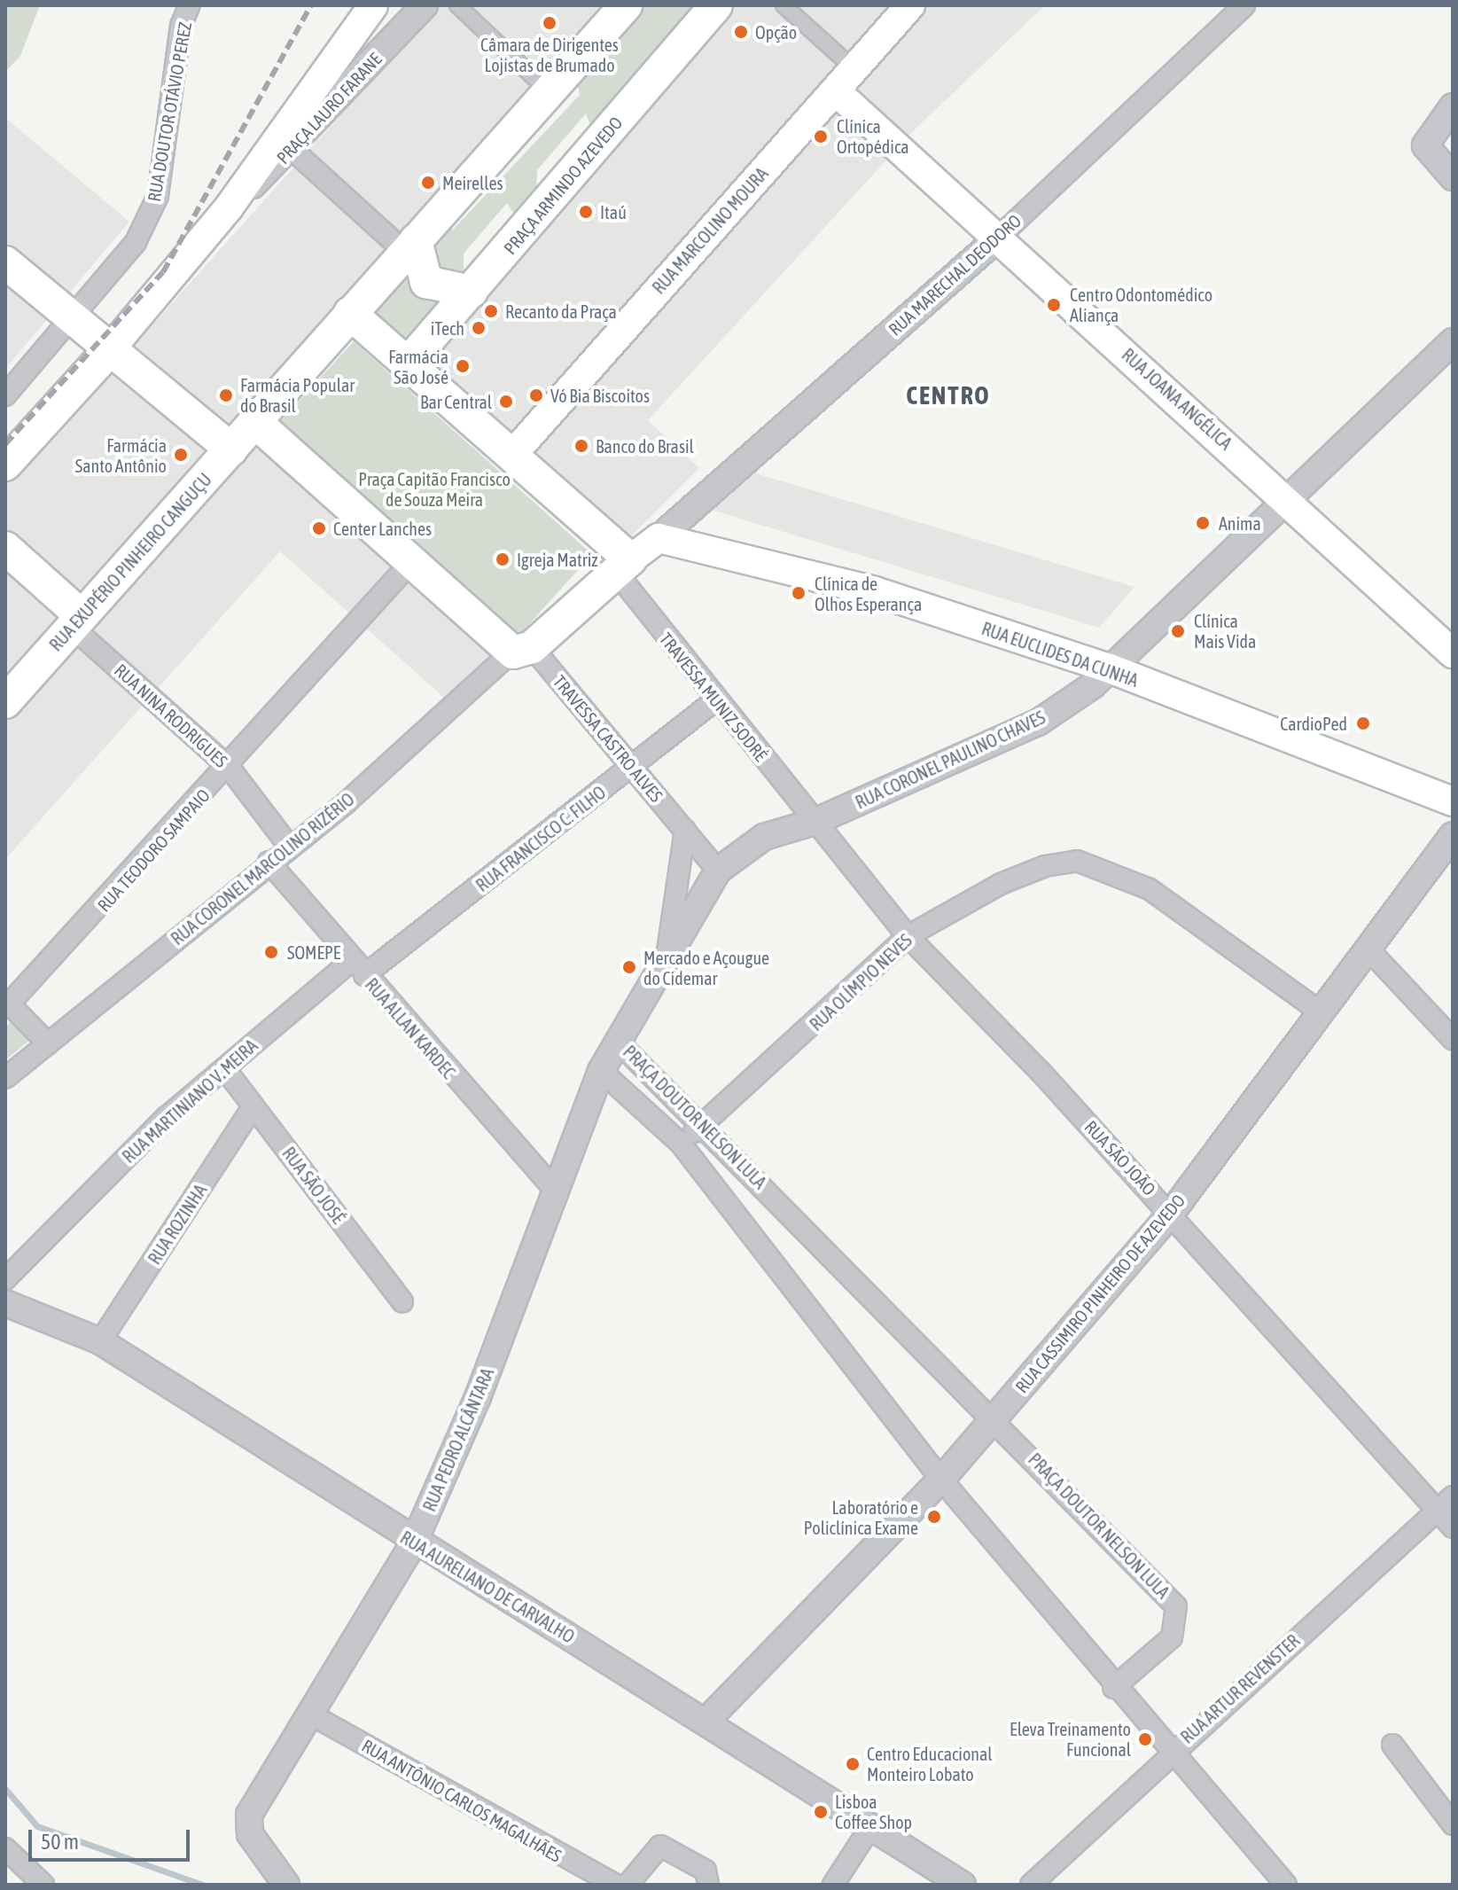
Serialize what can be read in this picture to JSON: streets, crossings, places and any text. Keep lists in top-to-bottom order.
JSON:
{
  "streets": {
    "main road": [
      "PRAÇA LAURO FARANE",
      "PRAÇA ARMINDO AZEVEDO",
      "RUA MARCOLINO MOURA",
      "RUA JOANA ANGÉLICA",
      "RUA EXUPÉRIO PINHEIRO CANGUÇU",
      "RUA EUCLIDES DA CUNHA",
      "RUA NINA RODRIGUES"
    ],
    "street": [
      "RUA DOUTOR OTÁVIO PEREZ",
      "RUA MARECHAL DEODORO",
      "TRAVESSA MUNIZ SODRÉ",
      "TRAVESSA CASTRO ALVES",
      "RUA CORONEL PAULINO CHAVES",
      "RUA FRANCISCO C. FILHO",
      "RUA TEODORO SAMPAIO",
      "RUA CORONEL MARCOLINO RIZÉRIO",
      "RUA OLÍMPIO NEVES",
      "RUA ALLAN KARDEC",
      "RUA MARTINIANO V. MEIRA",
      "PRAÇA DOUTOR NELSON LULA",
      "RUA SÃO JOÃO",
      "RUA SÃO JOSÉ",
      "RUA ROZINHA",
      "RUA CASSIMIRO PINHEIRO DE AZEVEDO",
      "RUA PEDRO ALCÂNTARA",
      "RUA AURELIANO DE CARVALHO",
      "RUA ARTUR REVENSTER",
      "RUA ANTÔNIO CARLOS MAGALHÃES"
    ]
  },
  "crossings": [
    ["RUA MARCOLINO MOURA", "RUA JOANA ANGÉLICA"],
    ["RUA MARECHAL DEODORO", "RUA JOANA ANGÉLICA"],
    ["RUA MARECHAL DEODORO", "RUA EUCLIDES DA CUNHA"],
    ["RUA JOANA ANGÉLICA", "RUA CORONEL PAULINO CHAVES"],
    ["RUA EXUPÉRIO PINHEIRO CANGUÇU", "RUA NINA RODRIGUES"],
    ["RUA EUCLIDES DA CUNHA", "RUA CORONEL PAULINO CHAVES"],
    ["TRAVESSA MUNIZ SODRÉ", "RUA CORONEL PAULINO CHAVES"],
    ["TRAVESSA MUNIZ SODRÉ", "RUA FRANCISCO C. FILHO"],
    ["TRAVESSA MUNIZ SODRÉ", "RUA SÃO JOÃO"],
    ["RUA NINA RODRIGUES", "RUA TEODORO SAMPAIO"],
    ["RUA NINA RODRIGUES", "RUA CORONEL MARCOLINO RIZÉRIO"],
    ["TRAVESSA CASTRO ALVES", "RUA CORONEL PAULINO CHAVES"],
    ["TRAVESSA CASTRO ALVES", "RUA FRANCISCO C. FILHO"],
    ["TRAVESSA CASTRO ALVES", "RUA CORONEL MARCOLINO RIZÉRIO"],
    ["TRAVESSA CASTRO ALVES", "RUA PEDRO ALCÂNTARA"],
    ["RUA CORONEL PAULINO CHAVES", "RUA SÃO JOÃO"],
    ["RUA CORONEL PAULINO CHAVES", "RUA PEDRO ALCÂNTARA"],
    ["RUA FRANCISCO C. FILHO", "RUA ALLAN KARDEC"],
    ["RUA FRANCISCO C. FILHO", "RUA MARTINIANO V. MEIRA"],
    ["RUA CORONEL MARCOLINO RIZÉRIO", "RUA ALLAN KARDEC"],
    ["RUA OLÍMPIO NEVES", "PRAÇA DOUTOR NELSON LULA"],
    ["RUA OLÍMPIO NEVES", "RUA SÃO JOÃO"],
    ["RUA OLÍMPIO NEVES", "RUA CASSIMIRO PINHEIRO DE AZEVEDO"],
    ["RUA ALLAN KARDEC", "RUA MARTINIANO V. MEIRA"],
    ["RUA ALLAN KARDEC", "RUA PEDRO ALCÂNTARA"],
    ["RUA MARTINIANO V. MEIRA", "RUA SÃO JOSÉ"],
    ["PRAÇA DOUTOR NELSON LULA", "RUA CASSIMIRO PINHEIRO DE AZEVEDO"],
    ["PRAÇA DOUTOR NELSON LULA", "RUA PEDRO ALCÂNTARA"],
    ["RUA SÃO JOÃO", "RUA CASSIMIRO PINHEIRO DE AZEVEDO"],
    ["RUA SÃO JOÃO", "RUA ARTUR REVENSTER"],
    ["RUA SÃO JOSÉ", "RUA ROZINHA"],
    ["RUA ROZINHA", "RUA AURELIANO DE CARVALHO"],
    ["RUA CASSIMIRO PINHEIRO DE AZEVEDO", "RUA AURELIANO DE CARVALHO"],
    ["RUA PEDRO ALCÂNTARA", "RUA AURELIANO DE CARVALHO"],
    ["RUA PEDRO ALCÂNTARA", "RUA ANTÔNIO CARLOS MAGALHÃES"]
  ],
  "districts": ["CENTRO"],
  "parks": ["Praça Capitão Francisco de Souza Meira"],
  "places": [
    "Câmara de Dirigentes Lojistas de Brumado",
    "Opção",
    "Clínica Ortopédica",
    "Meirelles",
    "Itaú",
    "Centro Odontomédico Aliança",
    "Recanto da Praça",
    "iTech",
    "Farmácia São José",
    "Farmácia Popular do Brasil",
    "Vó Bia Biscoitos",
    "Bar Central",
    "Banco do Brasil",
    "Farmácia Santo Antônio",
    "Anima",
    "Center Lanches",
    "Igreja Matriz",
    "Clínica de Olhos Esperança",
    "Clínica Mais Vida",
    "CardioPed",
    "SOMEPE",
    "Mercado e Açougue do Cidemar",
    "Laboratório e Policlínica Exame",
    "Eleva Treinamento Funcional",
    "Centro Educacional Monteiro Lobato",
    "Lisboa Coffee Shop"
  ],
  "scale_bar": "50 m"
}
